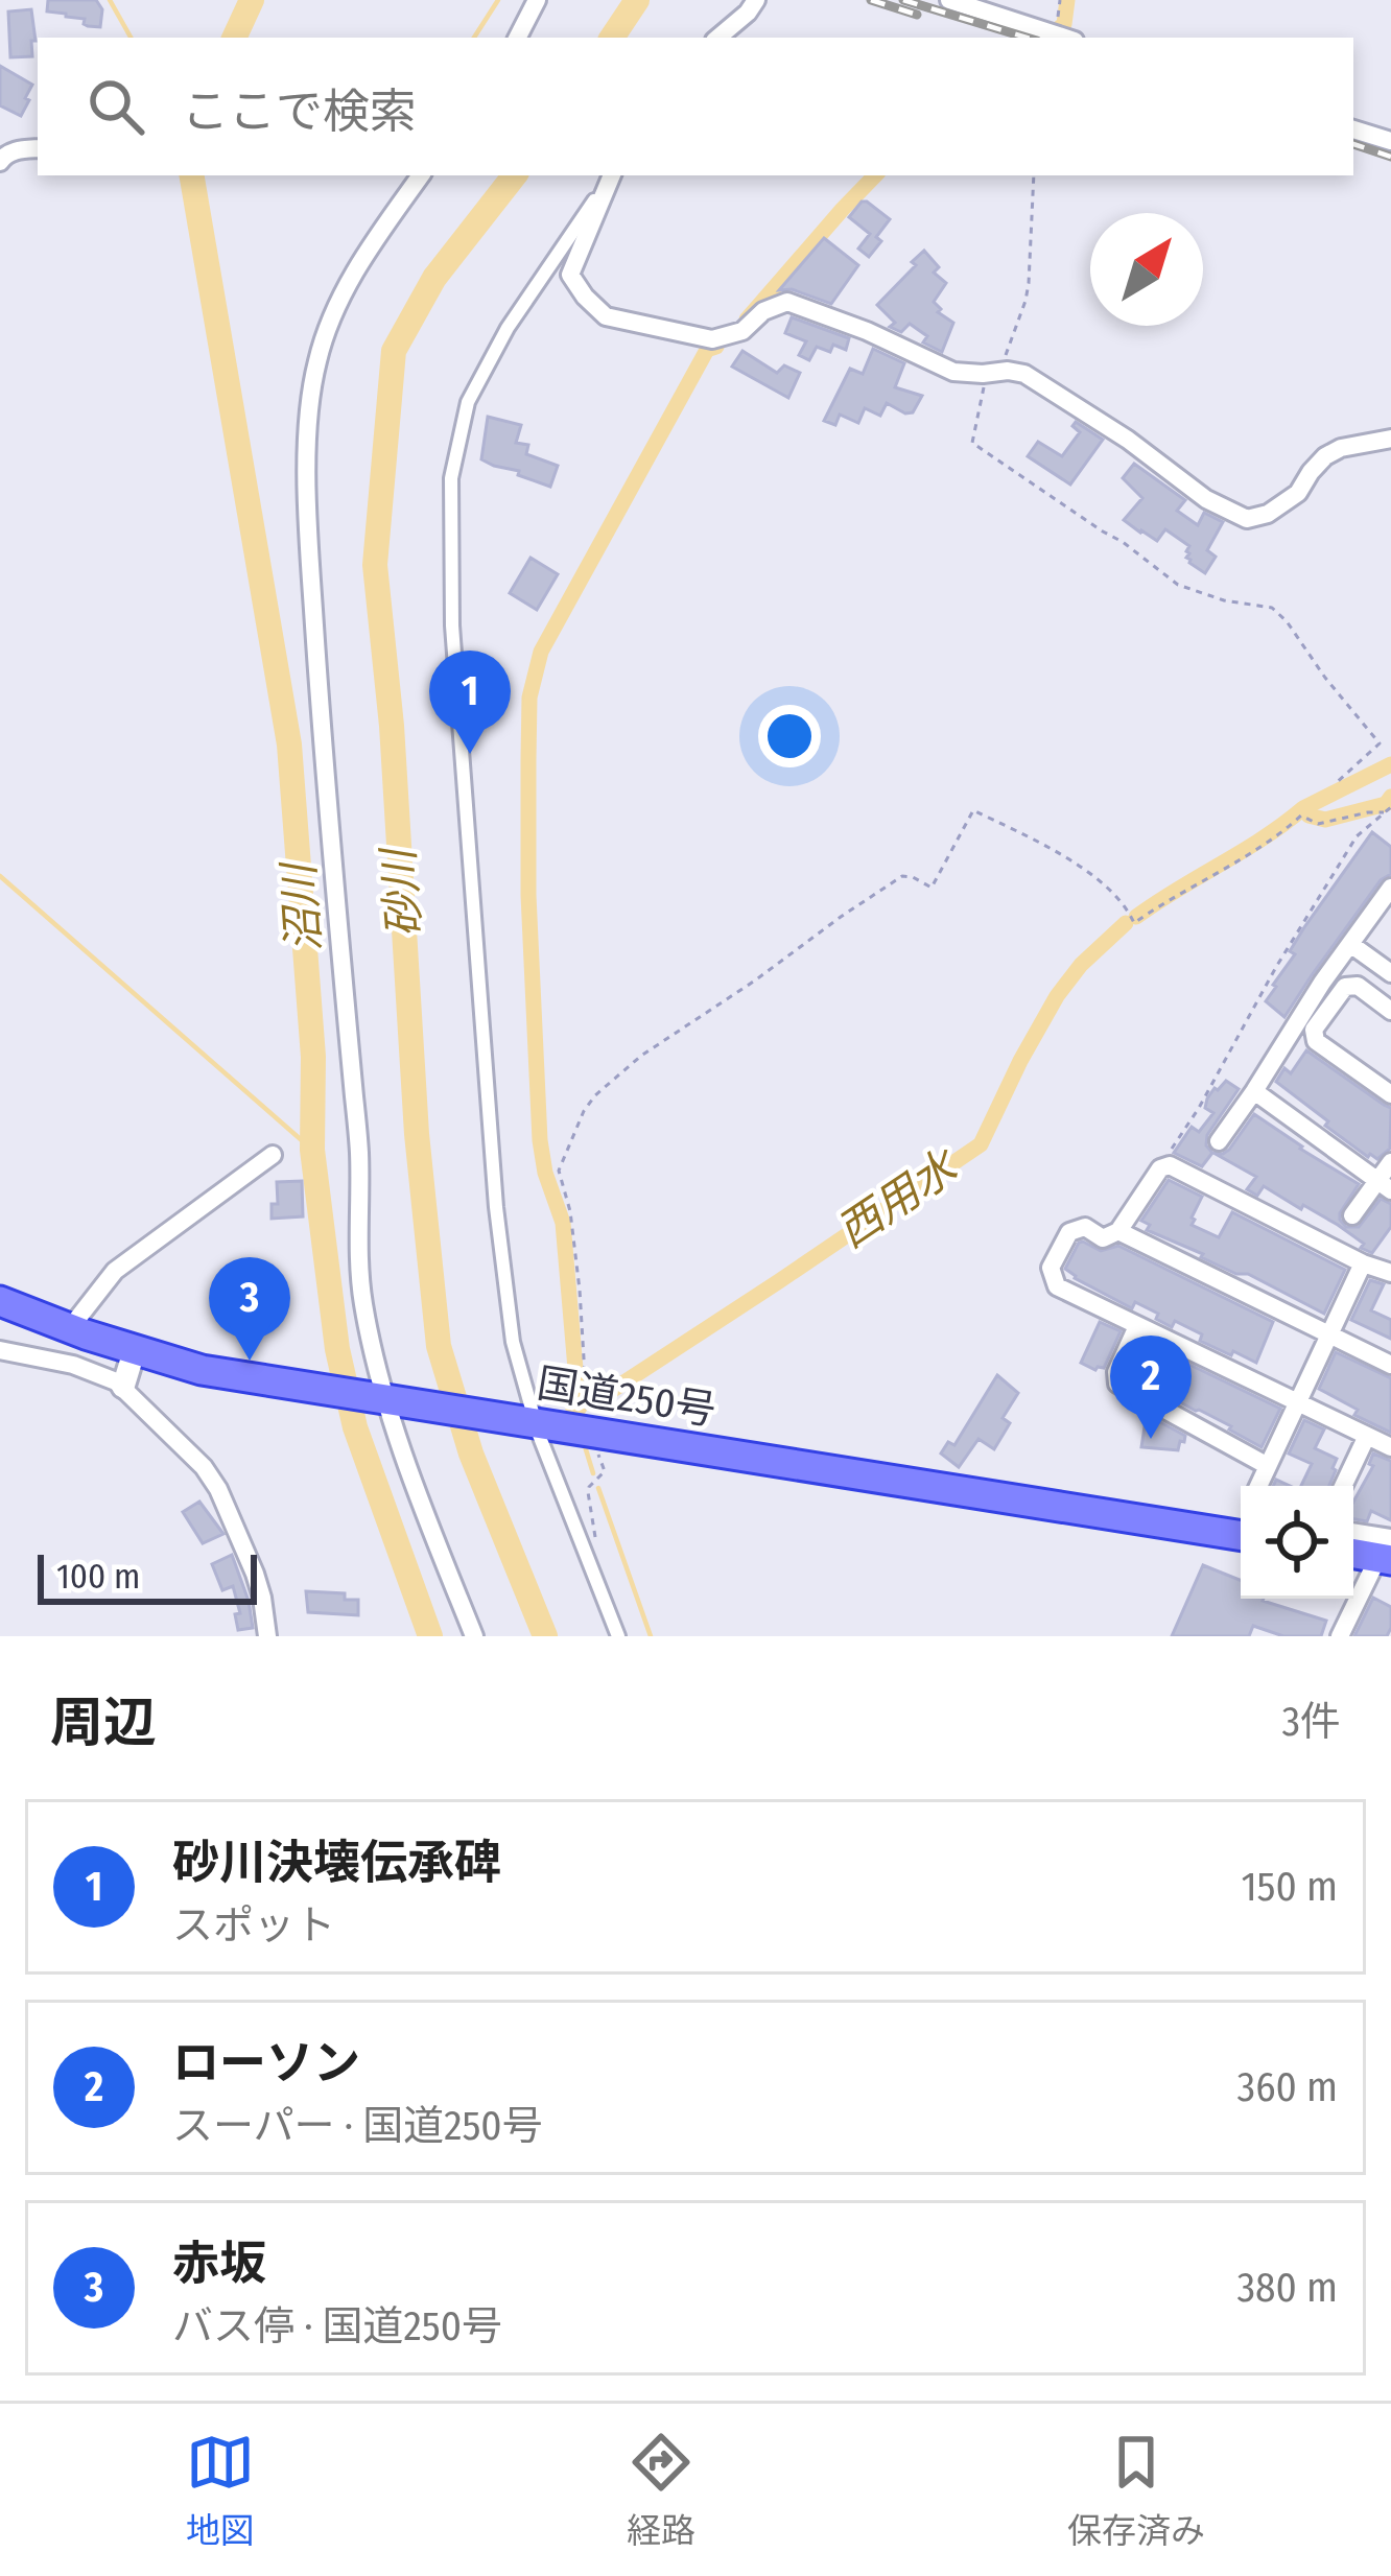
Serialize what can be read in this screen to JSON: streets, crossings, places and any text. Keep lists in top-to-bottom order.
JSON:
{
  "streets": {
    "highway": ["国道250号"]
  },
  "water": ["砂川", "沼川", "西用水"],
  "scale_bar": "100 m",
  "north": "top right",
  "page": {
    "search": "ここで検索",
    "pins": ["1", "3", "2"],
    "scale": "100 m",
    "heading": ["周辺", "3件"],
    "list": [
      {
        "mark": "1",
        "name": "砂川決壊伝承碑",
        "note": "スポット",
        "value": "150 m"
      },
      {
        "mark": "2",
        "name": "ローソン",
        "note": "スーパー · 国道250号",
        "value": "360 m"
      },
      {
        "mark": "3",
        "name": "赤坂",
        "note": "バス停 · 国道250号",
        "value": "380 m"
      }
    ],
    "nav": ["地図", "経路", "保存済み"]
  }
}
